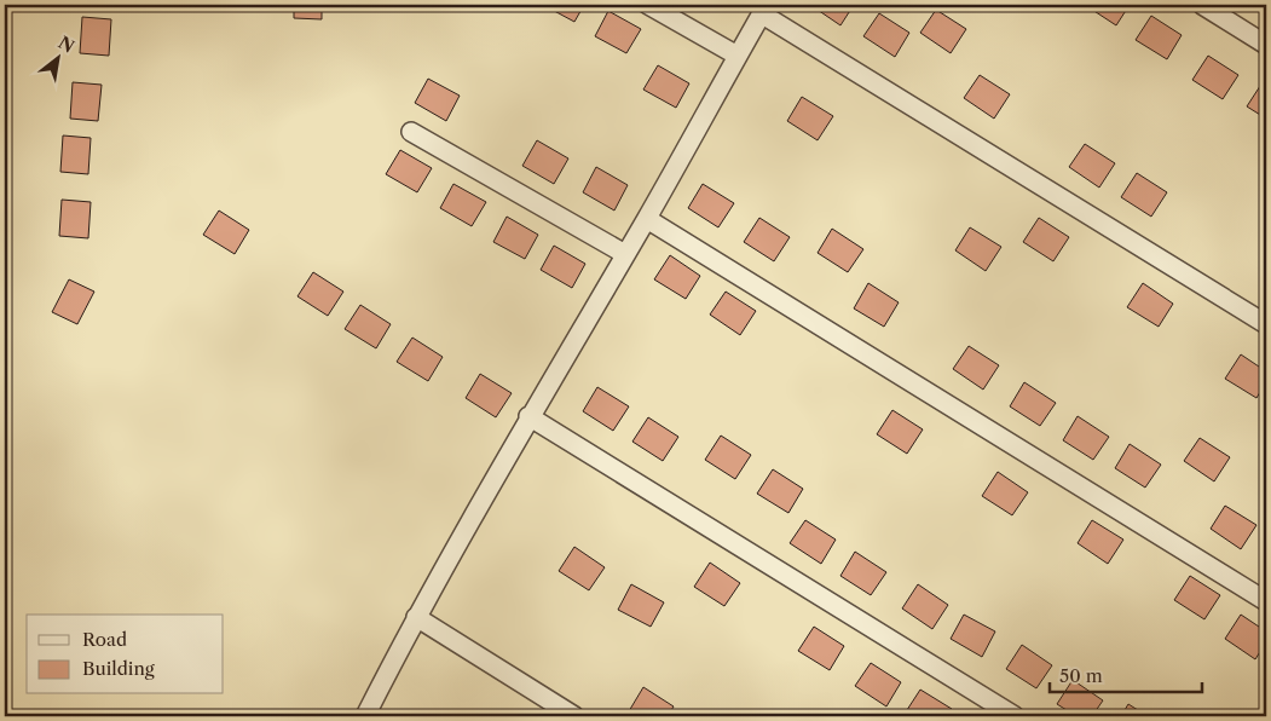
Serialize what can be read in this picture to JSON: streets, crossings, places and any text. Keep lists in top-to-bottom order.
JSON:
{
  "legend": ["Road", "Building"],
  "scale_bar": "50 m",
  "north": "top right"
}
